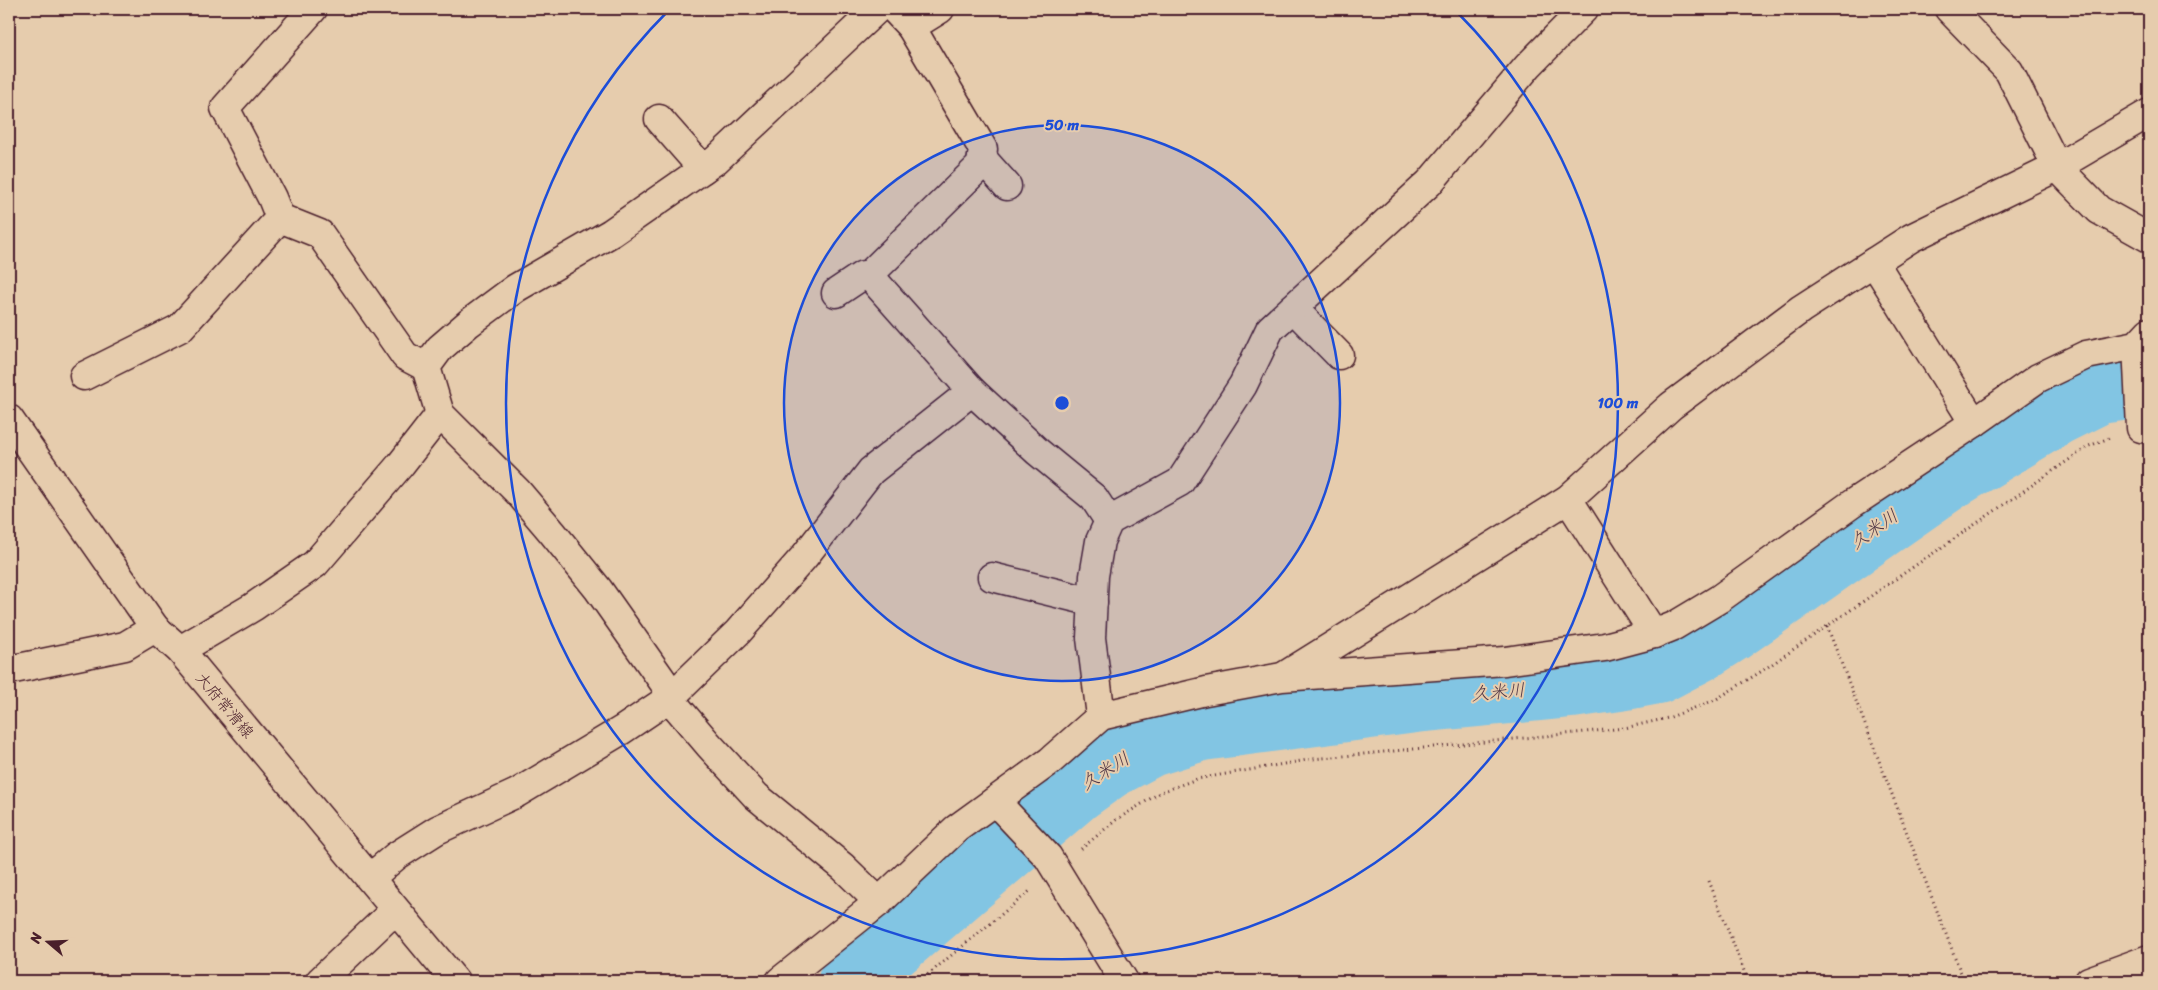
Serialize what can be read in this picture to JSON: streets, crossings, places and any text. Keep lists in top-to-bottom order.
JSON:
{
  "streets": {
    "street": ["大府常滑線"]
  },
  "water": ["久米川"],
  "north": "left",
  "rings": ["50 m", "100 m"]
}
